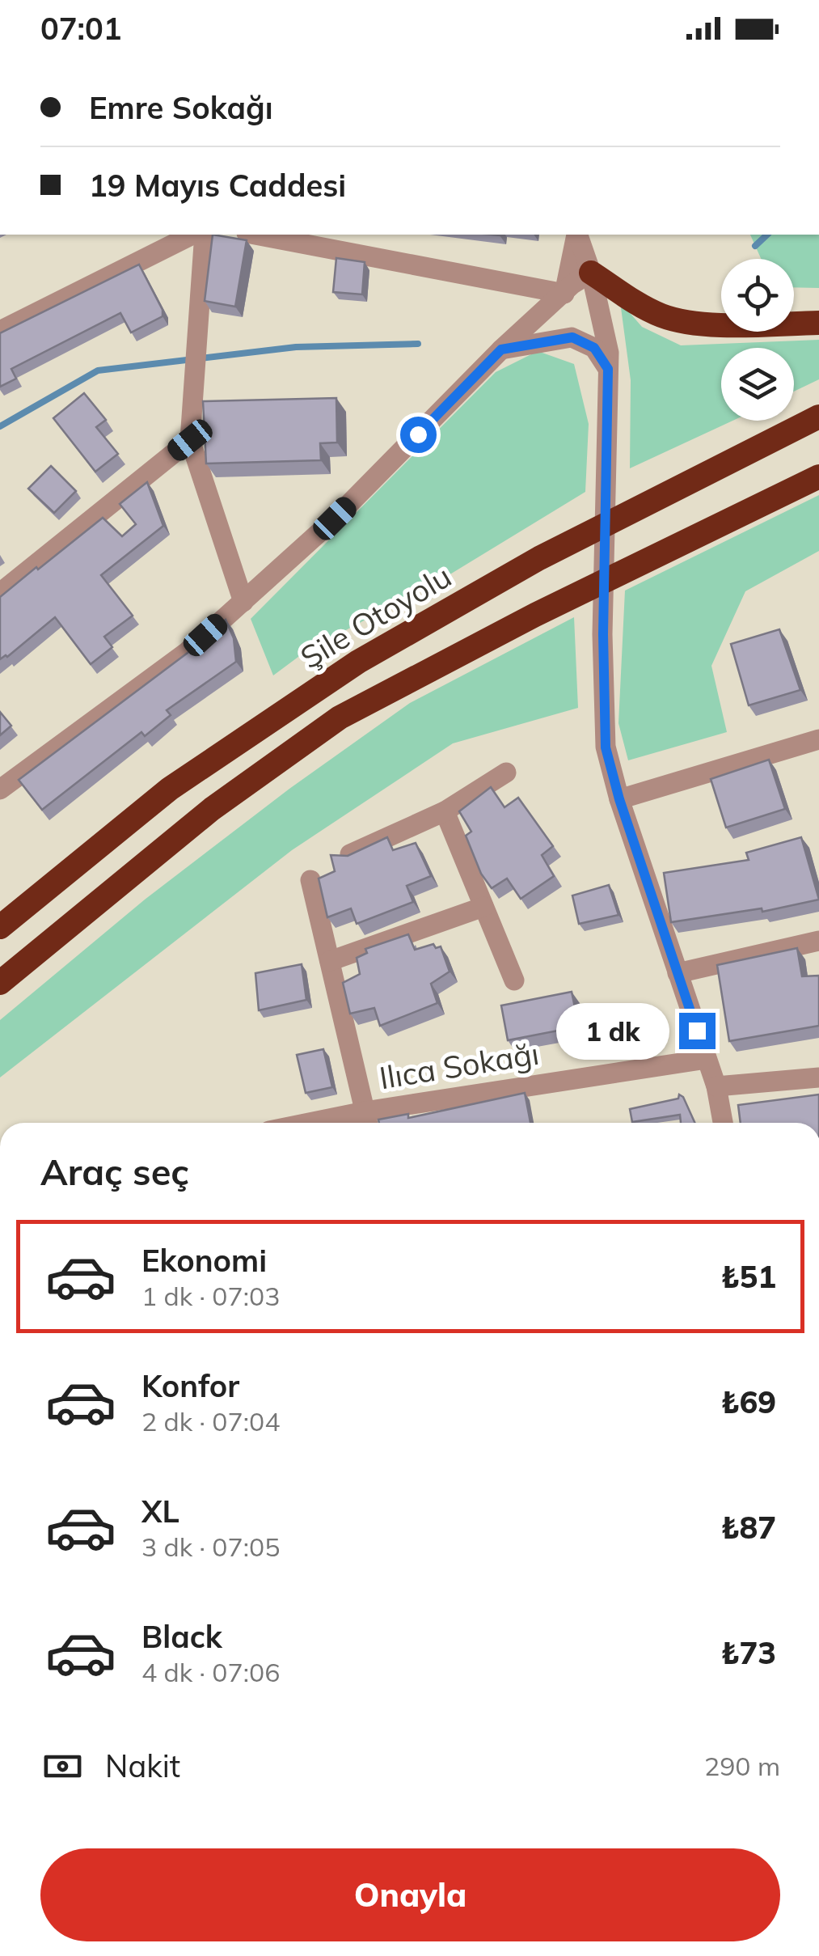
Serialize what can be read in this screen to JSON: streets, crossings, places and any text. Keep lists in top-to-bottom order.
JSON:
{
  "streets": {
    "highway": ["Şile Otoyolu"],
    "street": ["Ilıca Sokağı"]
  },
  "page": {
    "status": "07:01",
    "banner": ["Emre Sokağı", "19 Mayıs Caddesi"],
    "bubble": "1 dk",
    "heading": "Araç seç",
    "list": [
      {
        "name": "Ekonomi",
        "note": "1 dk · 07:03",
        "value": "₺51"
      },
      {
        "name": "Konfor",
        "note": "2 dk · 07:04",
        "value": "₺69"
      },
      {
        "name": "XL",
        "note": "3 dk · 07:05",
        "value": "₺87"
      },
      {
        "name": "Black",
        "note": "4 dk · 07:06",
        "value": "₺73"
      }
    ],
    "pay": ["Nakit", "290 m"],
    "buttons": "Onayla"
  }
}
